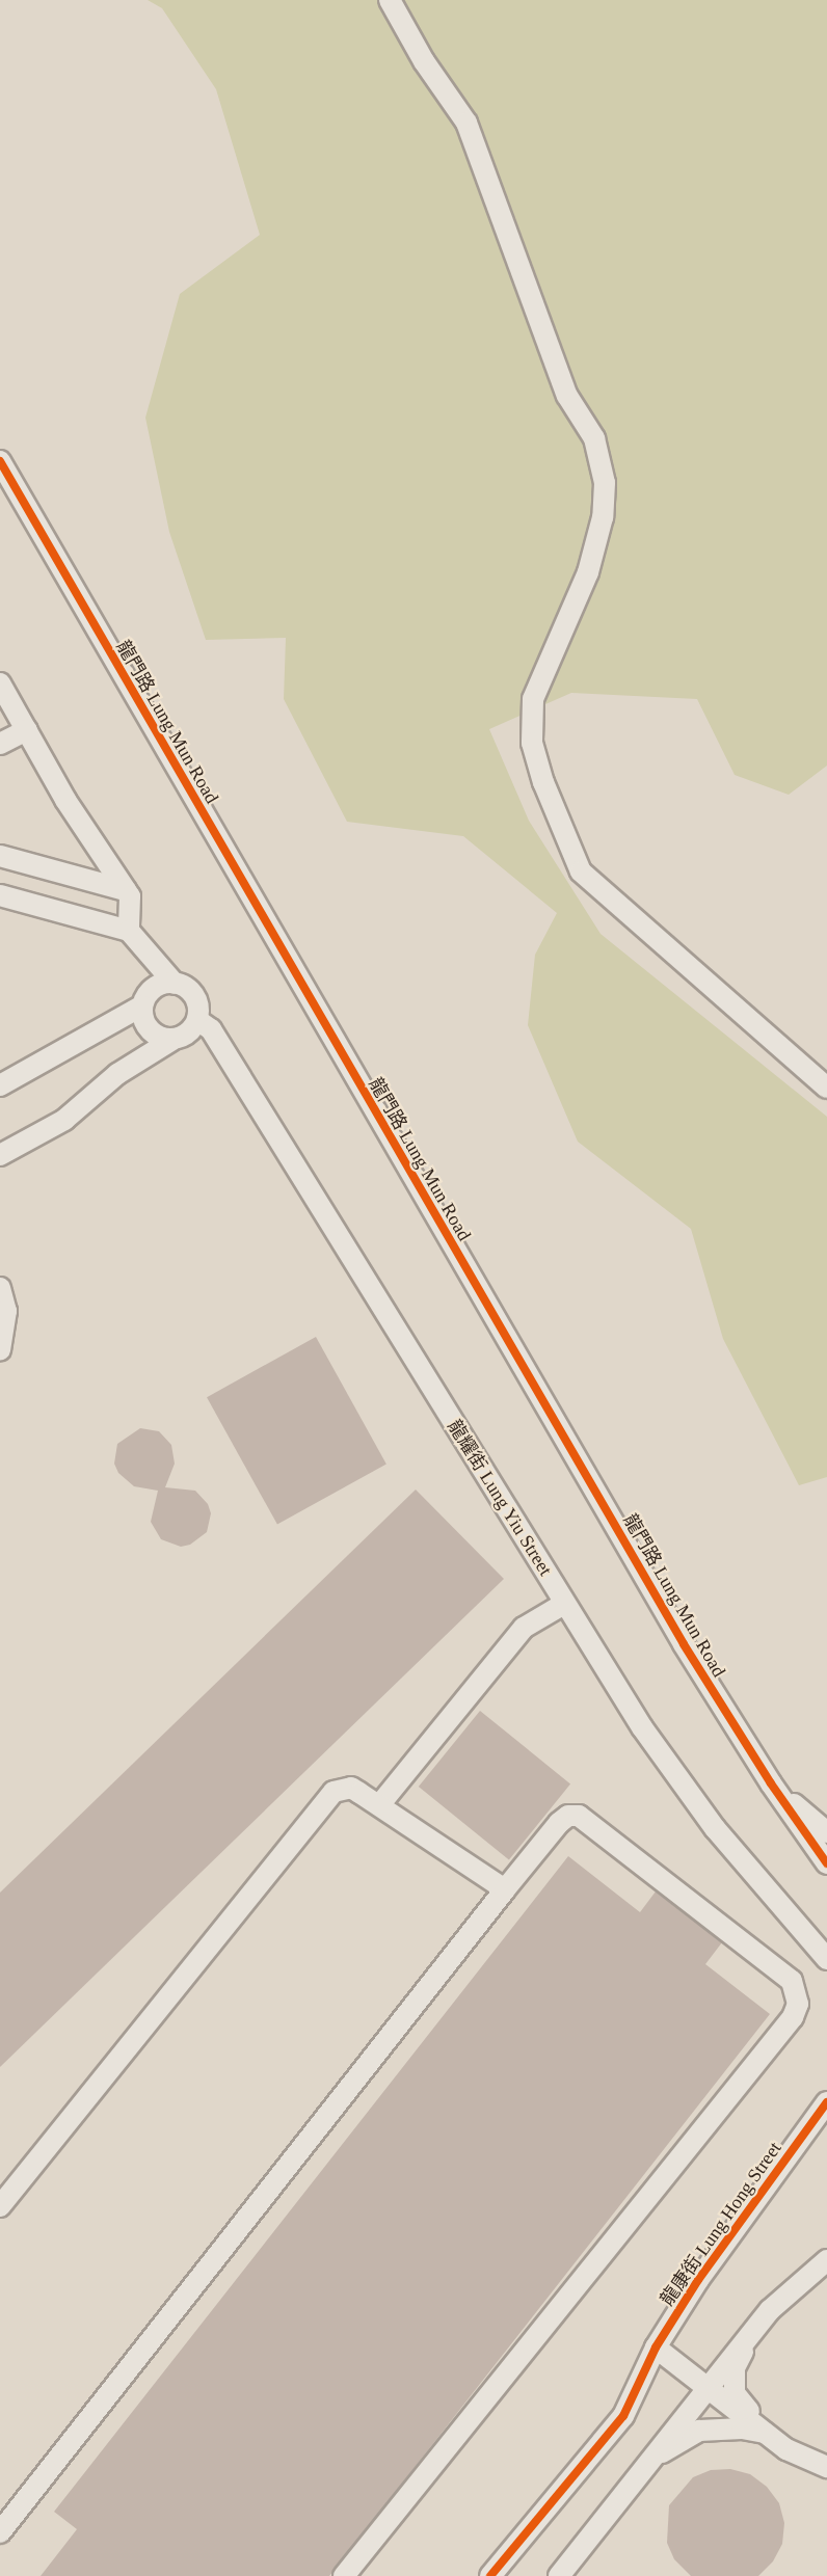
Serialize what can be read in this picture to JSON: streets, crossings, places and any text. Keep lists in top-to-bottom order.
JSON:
{
  "streets": {
    "street": ["龍門路 Lung Mun Road", "龍耀街 Lung Yiu Street", "龍康街 Lung Hong Street"]
  }
}
